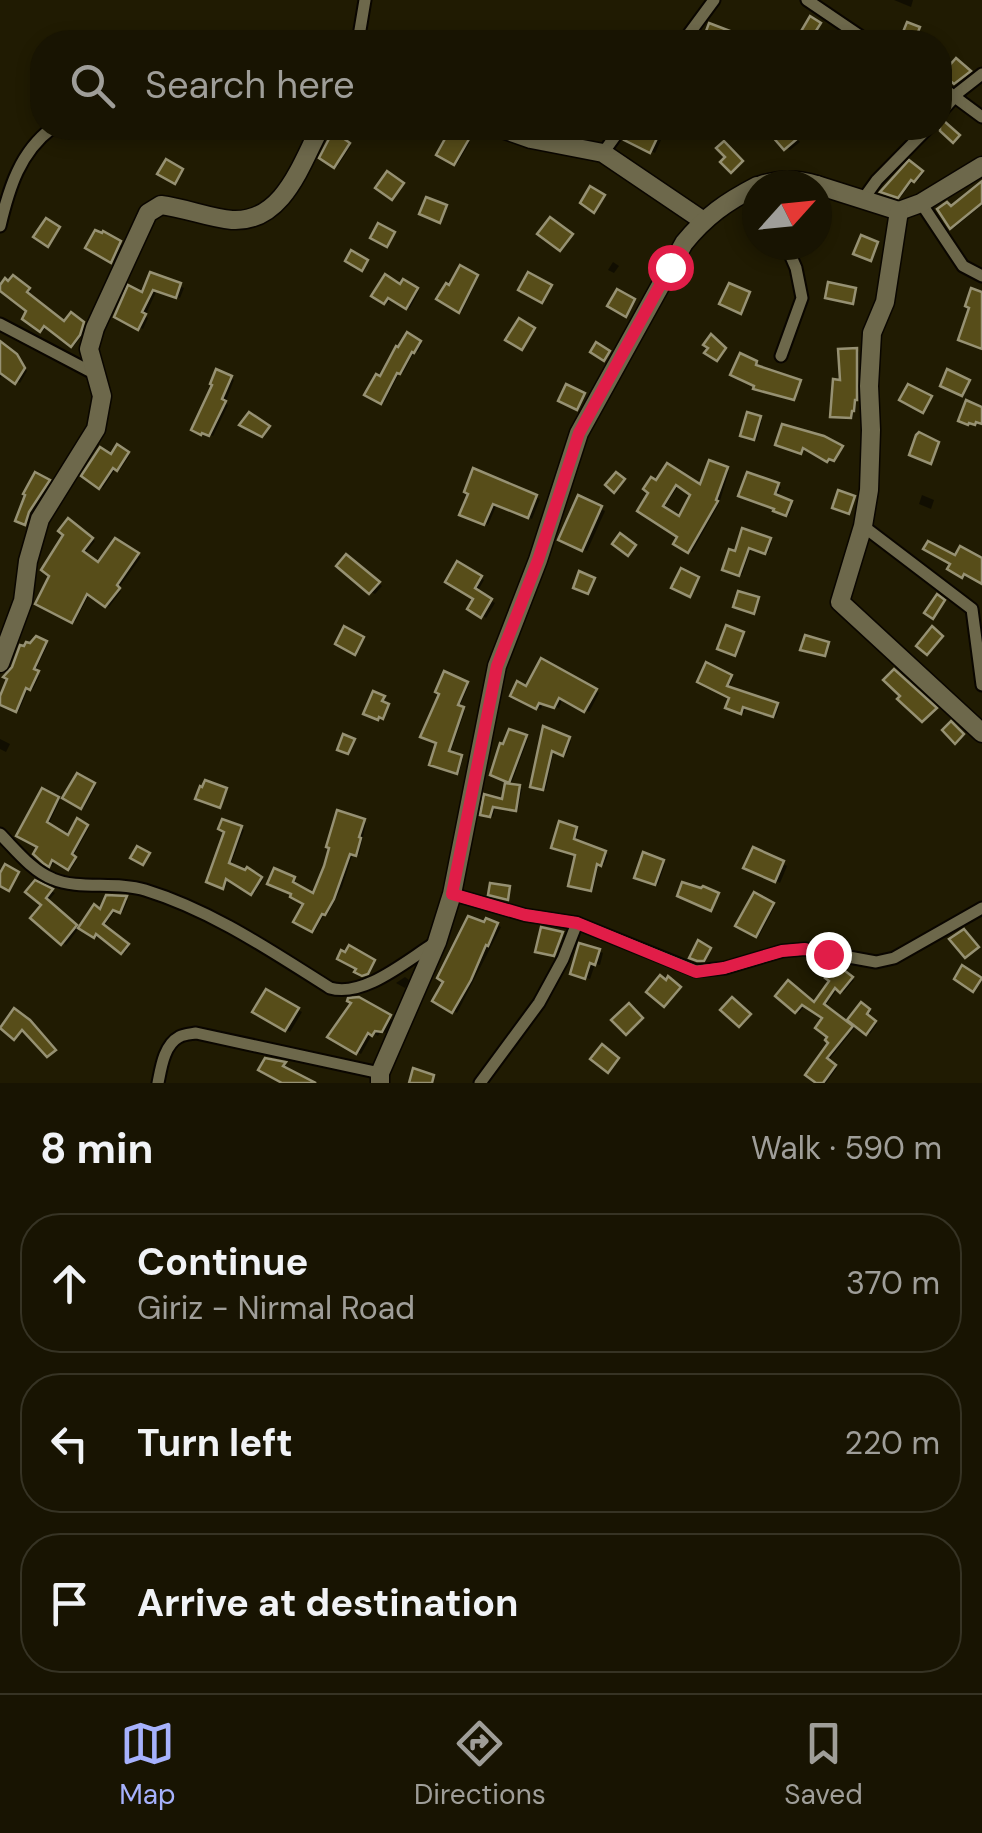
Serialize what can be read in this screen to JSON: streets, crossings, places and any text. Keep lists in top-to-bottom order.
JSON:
{
  "north": "top right",
  "page": {
    "search": "Search here",
    "heading": ["8 min", "Walk · 590 m"],
    "list": [
      ["Continue", "Giriz - Nirmal Road", "370 m"],
      ["Turn left", "220 m"],
      "Arrive at destination"
    ],
    "nav": ["Map", "Directions", "Saved"]
  }
}
